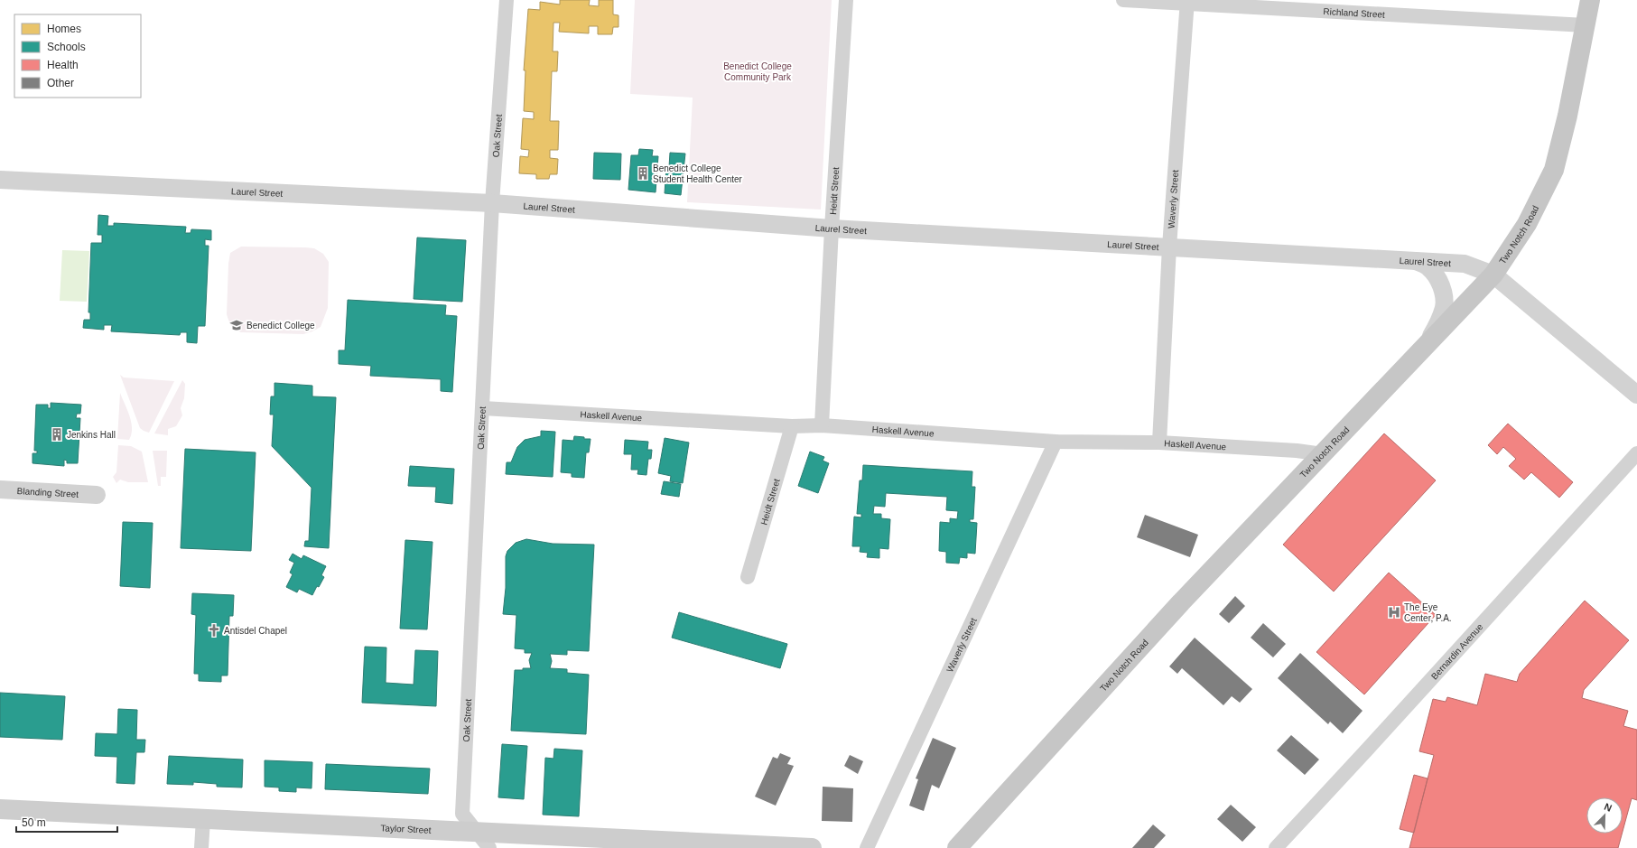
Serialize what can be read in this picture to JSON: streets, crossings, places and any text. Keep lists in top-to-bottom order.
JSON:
{
  "streets": {
    "main road": ["Two Notch Road", "Taylor Street"],
    "street": [
      "Richland Street",
      "Oak Street",
      "Heidt Street",
      "Laurel Street",
      "Waverly Street",
      "Haskell Avenue",
      "Blanding Street",
      "Bernardin Avenue"
    ]
  },
  "crossings": [
    ["Richland Street", "Waverly Street"],
    ["Richland Street", "Two Notch Road"],
    ["Oak Street", "Laurel Street"],
    ["Oak Street", "Haskell Avenue"],
    ["Oak Street", "Taylor Street"],
    ["Heidt Street", "Laurel Street"],
    ["Heidt Street", "Haskell Avenue"],
    ["Laurel Street", "Waverly Street"],
    ["Laurel Street", "Two Notch Road"],
    ["Waverly Street", "Haskell Avenue"],
    ["Two Notch Road", "Haskell Avenue"]
  ],
  "parks": ["Benedict College Community Park"],
  "places": {
    "building": ["Benedict College Student Health Center", "Jenkins Hall"],
    "school or university": ["Benedict College"],
    "hospital": ["The Eye Center, P.A."],
    "church": ["Antisdel Chapel"]
  },
  "legend": [
    "Homes",
    "Schools",
    "Health",
    "Other"
  ],
  "scale_bar": "50 m",
  "north": "top right"
}
